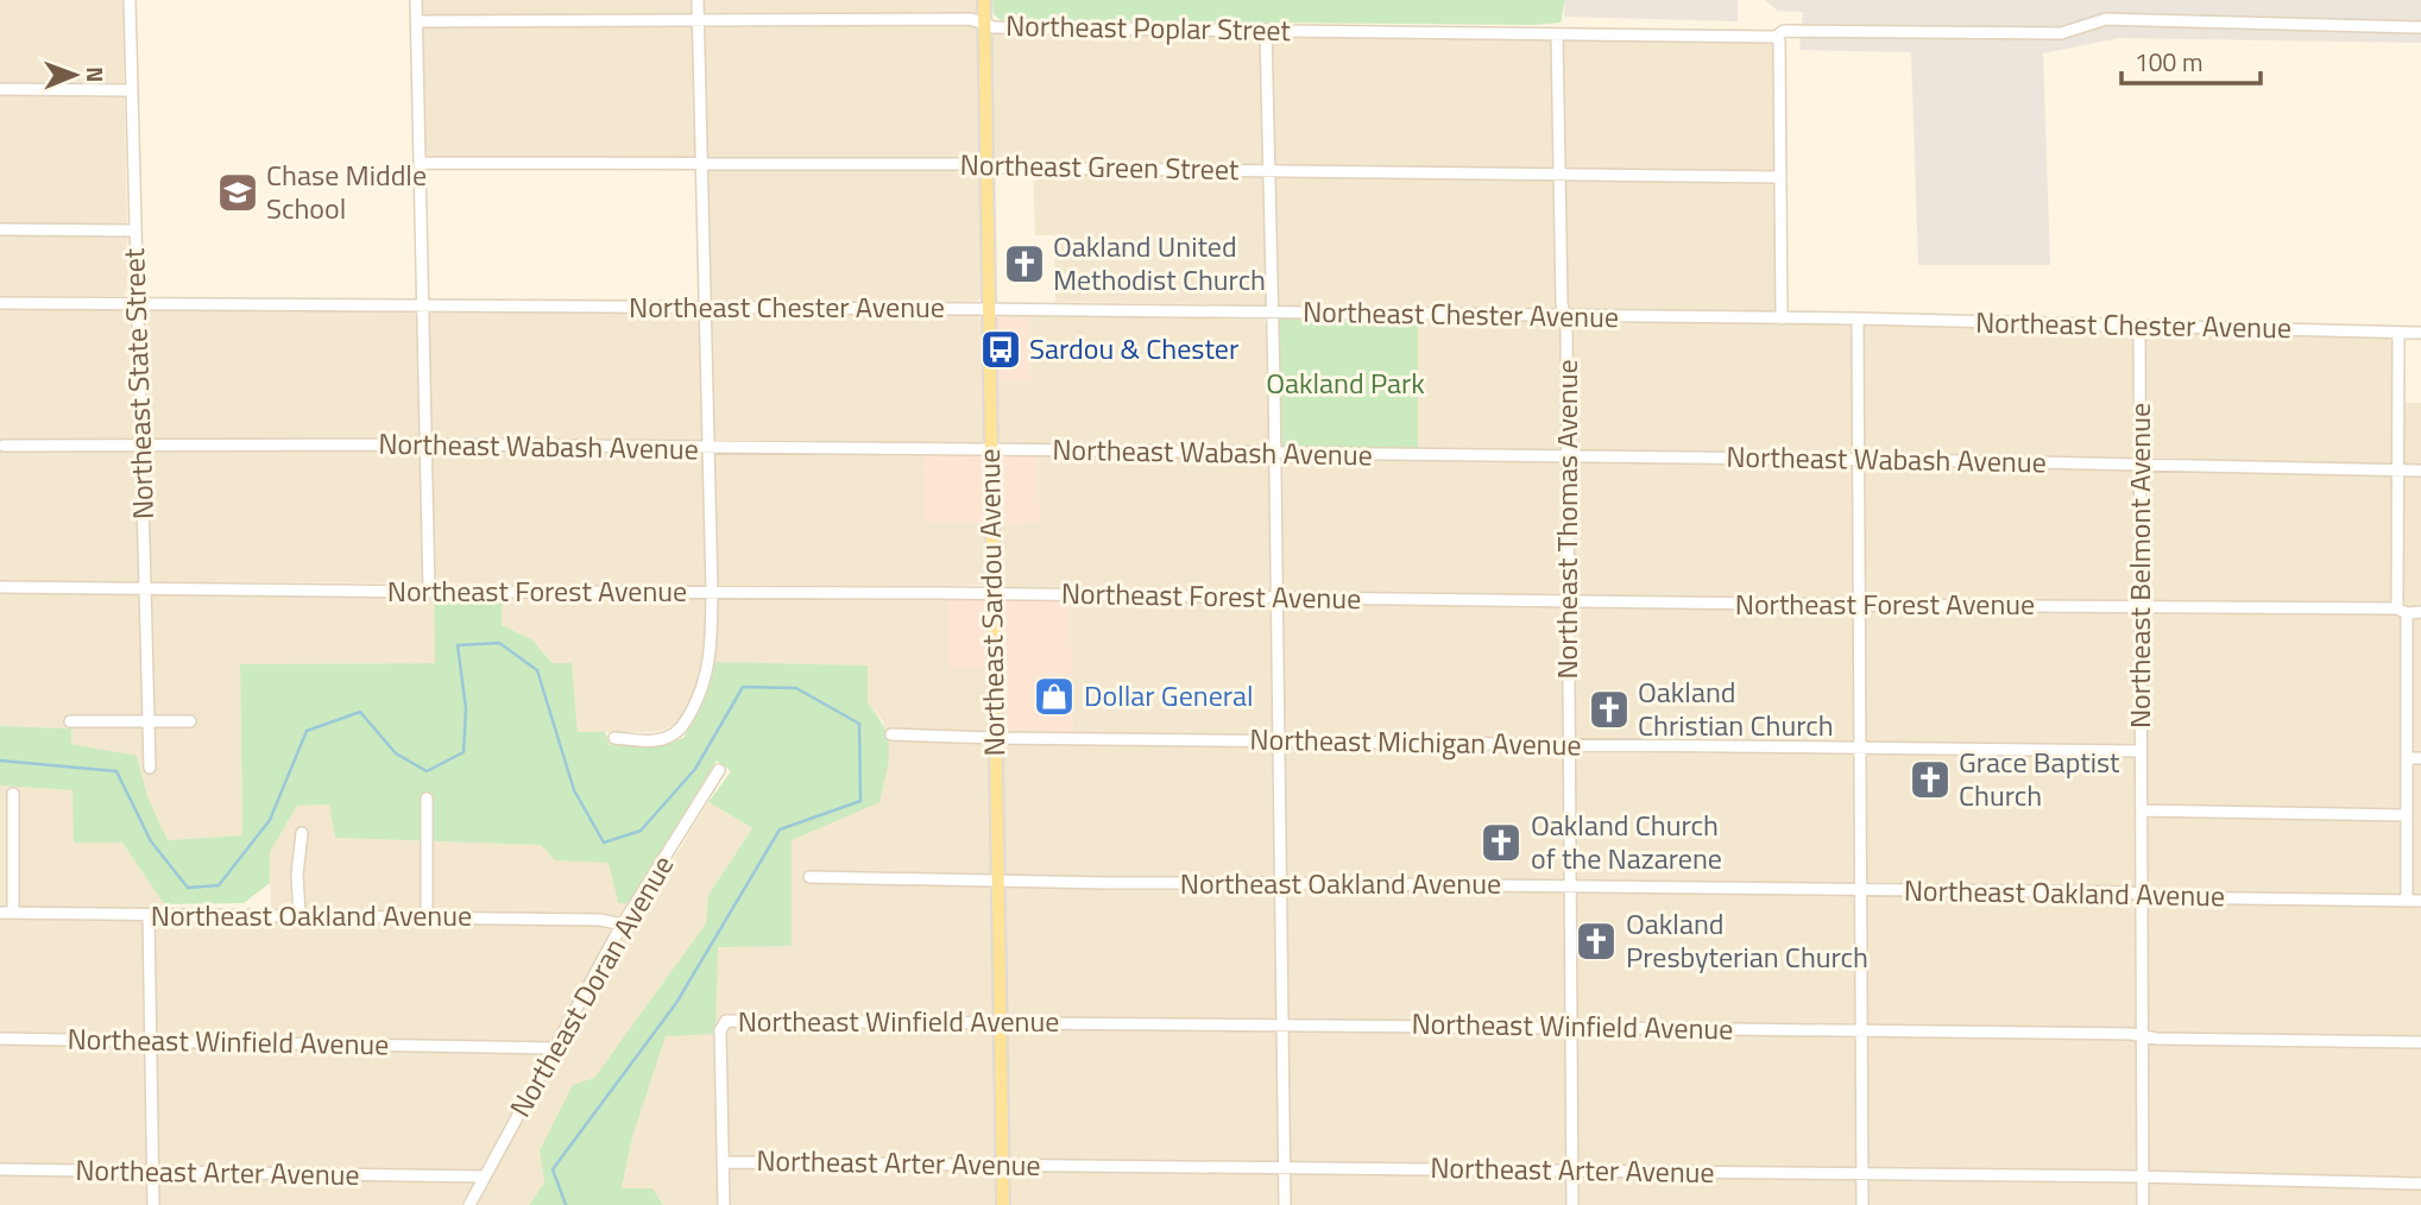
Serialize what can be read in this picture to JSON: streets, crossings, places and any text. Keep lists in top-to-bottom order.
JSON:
{
  "streets": {
    "main road": ["Northeast Sardou Avenue"],
    "street": [
      "Northeast Poplar Street",
      "Northeast Green Street",
      "Northeast Chester Avenue",
      "Northeast State Street",
      "Northeast Wabash Avenue",
      "Northeast Thomas Avenue",
      "Northeast Belmont Avenue",
      "Northeast Forest Avenue",
      "Northeast Michigan Avenue",
      "Northeast Oakland Avenue",
      "Northeast Doran Avenue",
      "Northeast Winfield Avenue",
      "Northeast Arter Avenue"
    ]
  },
  "crossings": [
    ["Northeast Poplar Street", "Northeast Thomas Avenue"],
    ["Northeast Poplar Street", "Northeast Sardou Avenue"],
    ["Northeast Green Street", "Northeast Thomas Avenue"],
    ["Northeast Green Street", "Northeast Sardou Avenue"],
    ["Northeast Chester Avenue", "Northeast State Street"],
    ["Northeast Chester Avenue", "Northeast Thomas Avenue"],
    ["Northeast Chester Avenue", "Northeast Belmont Avenue"],
    ["Northeast Chester Avenue", "Northeast Sardou Avenue"],
    ["Northeast State Street", "Northeast Wabash Avenue"],
    ["Northeast State Street", "Northeast Forest Avenue"],
    ["Northeast Wabash Avenue", "Northeast Thomas Avenue"],
    ["Northeast Wabash Avenue", "Northeast Belmont Avenue"],
    ["Northeast Wabash Avenue", "Northeast Sardou Avenue"],
    ["Northeast Thomas Avenue", "Northeast Forest Avenue"],
    ["Northeast Thomas Avenue", "Northeast Michigan Avenue"],
    ["Northeast Thomas Avenue", "Northeast Oakland Avenue"],
    ["Northeast Thomas Avenue", "Northeast Winfield Avenue"],
    ["Northeast Thomas Avenue", "Northeast Arter Avenue"],
    ["Northeast Belmont Avenue", "Northeast Forest Avenue"],
    ["Northeast Belmont Avenue", "Northeast Michigan Avenue"],
    ["Northeast Belmont Avenue", "Northeast Oakland Avenue"],
    ["Northeast Belmont Avenue", "Northeast Winfield Avenue"],
    ["Northeast Belmont Avenue", "Northeast Arter Avenue"],
    ["Northeast Forest Avenue", "Northeast Sardou Avenue"],
    ["Northeast Sardou Avenue", "Northeast Michigan Avenue"],
    ["Northeast Sardou Avenue", "Northeast Oakland Avenue"],
    ["Northeast Sardou Avenue", "Northeast Winfield Avenue"],
    ["Northeast Sardou Avenue", "Northeast Arter Avenue"],
    ["Northeast Oakland Avenue", "Northeast Doran Avenue"],
    ["Northeast Doran Avenue", "Northeast Winfield Avenue"],
    ["Northeast Doran Avenue", "Northeast Arter Avenue"],
    ["Northeast Winfield Avenue", "Northeast Arter Avenue"]
  ],
  "parks": ["Oakland Park"],
  "places": {
    "school or university": ["Chase Middle School"],
    "church": [
      "Oakland United Methodist Church",
      "Oakland Christian Church",
      "Grace Baptist Church",
      "Oakland Church of the Nazarene",
      "Oakland Presbyterian Church"
    ],
    "bus stop": ["Sardou & Chester"],
    "shop": ["Dollar General"]
  },
  "scale_bar": "100 m",
  "north": "right"
}
